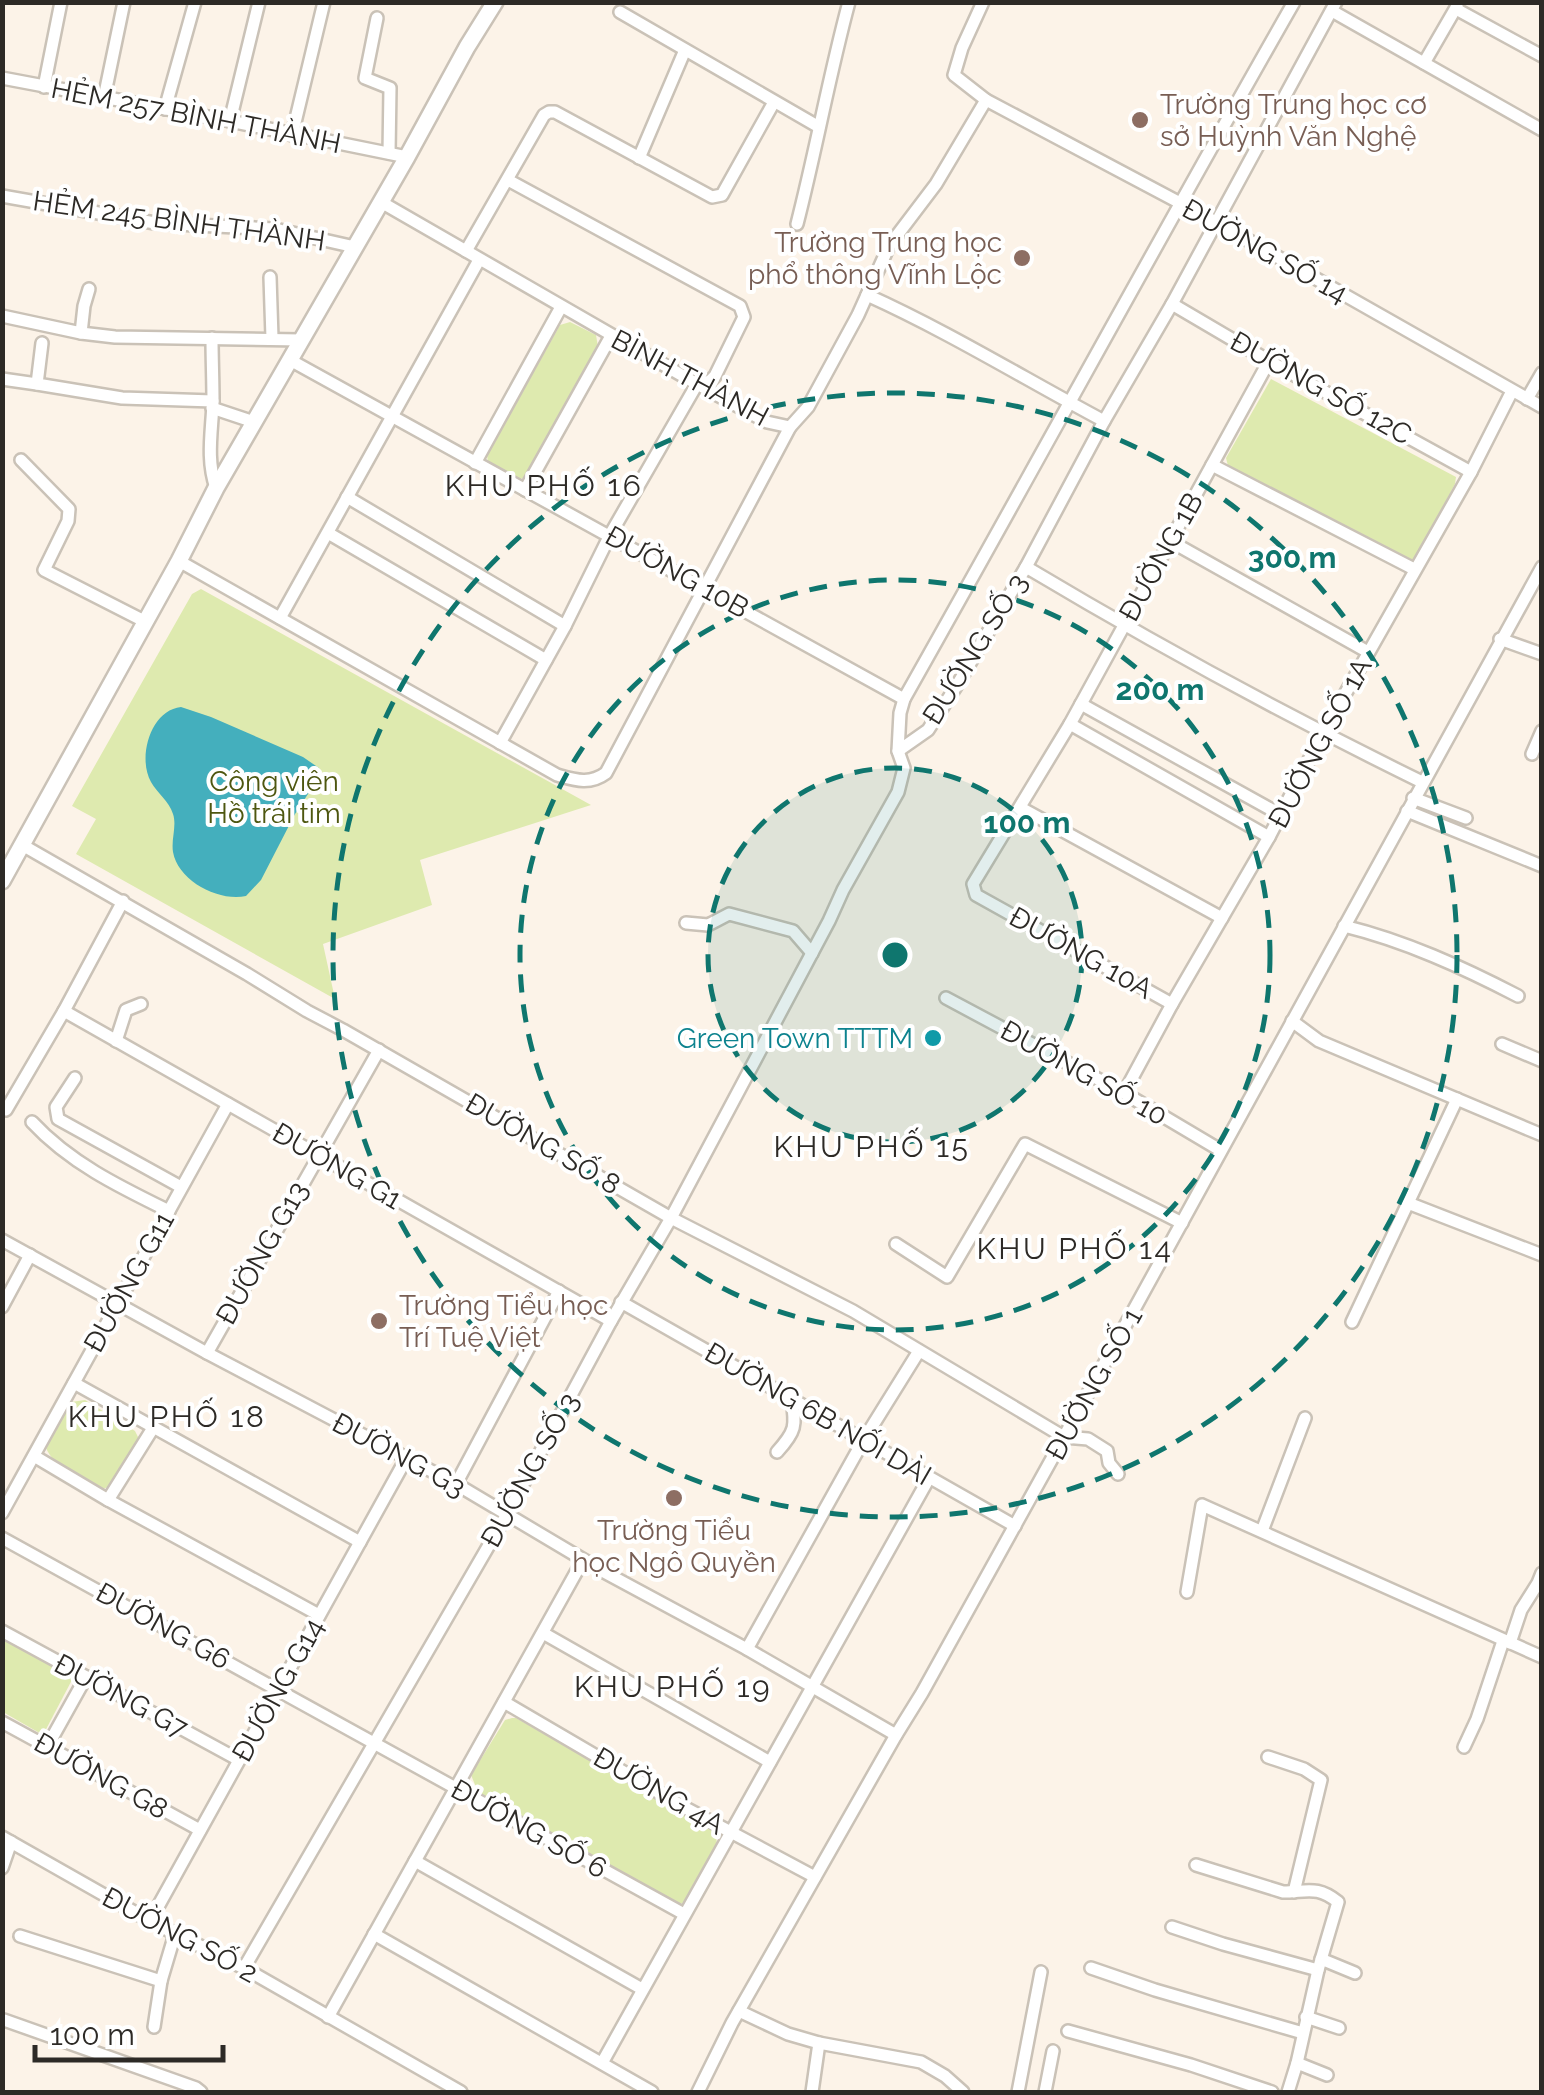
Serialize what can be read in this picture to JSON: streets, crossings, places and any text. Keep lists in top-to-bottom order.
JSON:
{
  "streets": {
    "street": [
      "HẺM 257 BÌNH THÀNH",
      "HẺM 245 BÌNH THÀNH",
      "ĐƯỜNG SỐ 14",
      "BÌNH THÀNH",
      "ĐƯỜNG SỐ 12C",
      "ĐƯỜNG 1B",
      "ĐƯỜNG 10B",
      "ĐƯỜNG SỐ 3",
      "ĐƯỜNG SỐ 1A",
      "ĐƯỜNG 10A",
      "ĐƯỜNG SỐ 10",
      "ĐƯỜNG SỐ 8",
      "ĐƯỜNG G1",
      "ĐƯỜNG G13",
      "ĐƯỜNG G11",
      "ĐƯỜNG SỐ 1",
      "ĐƯỜNG 6B NỐI DÀI",
      "ĐƯỜNG G3",
      "ĐƯỜNG G6",
      "ĐƯỜNG G14",
      "ĐƯỜNG G7",
      "ĐƯỜNG G8",
      "ĐƯỜNG 4A",
      "ĐƯỜNG SỐ 6",
      "ĐƯỜNG SỐ 2"
    ]
  },
  "crossings": [
    ["ĐƯỜNG SỐ 14", "BÌNH THÀNH"],
    ["ĐƯỜNG SỐ 14", "ĐƯỜNG SỐ 3"],
    ["ĐƯỜNG SỐ 14", "ĐƯỜNG SỐ 1A"],
    ["ĐƯỜNG SỐ 12C", "ĐƯỜNG 1B"],
    ["ĐƯỜNG SỐ 12C", "ĐƯỜNG SỐ 3"],
    ["ĐƯỜNG SỐ 12C", "ĐƯỜNG SỐ 1A"],
    ["ĐƯỜNG 1B", "ĐƯỜNG 10A"],
    ["ĐƯỜNG 10B", "ĐƯỜNG SỐ 3"],
    ["ĐƯỜNG SỐ 3", "ĐƯỜNG SỐ 8"],
    ["ĐƯỜNG SỐ 3", "ĐƯỜNG G1"],
    ["ĐƯỜNG SỐ 3", "ĐƯỜNG 6B NỐI DÀI"],
    ["ĐƯỜNG SỐ 3", "ĐƯỜNG G3"],
    ["ĐƯỜNG SỐ 3", "ĐƯỜNG G6"],
    ["ĐƯỜNG SỐ 3", "ĐƯỜNG SỐ 6"],
    ["ĐƯỜNG SỐ 3", "ĐƯỜNG SỐ 2"],
    ["ĐƯỜNG SỐ 1A", "ĐƯỜNG 10A"],
    ["ĐƯỜNG SỐ 1A", "ĐƯỜNG SỐ 10"],
    ["ĐƯỜNG SỐ 10", "ĐƯỜNG SỐ 1"],
    ["ĐƯỜNG SỐ 8", "ĐƯỜNG G13"],
    ["ĐƯỜNG SỐ 8", "ĐƯỜNG SỐ 1"],
    ["ĐƯỜNG G1", "ĐƯỜNG G13"],
    ["ĐƯỜNG G1", "ĐƯỜNG G11"],
    ["ĐƯỜNG G13", "ĐƯỜNG G3"],
    ["ĐƯỜNG G11", "ĐƯỜNG G3"],
    ["ĐƯỜNG SỐ 1", "ĐƯỜNG 6B NỐI DÀI"],
    ["ĐƯỜNG SỐ 1", "ĐƯỜNG G3"],
    ["ĐƯỜNG SỐ 1", "ĐƯỜNG 4A"],
    ["ĐƯỜNG G3", "ĐƯỜNG G14"],
    ["ĐƯỜNG G6", "ĐƯỜNG G14"],
    ["ĐƯỜNG G6", "ĐƯỜNG SỐ 6"],
    ["ĐƯỜNG G14", "ĐƯỜNG G7"],
    ["ĐƯỜNG G14", "ĐƯỜNG G8"],
    ["ĐƯỜNG G14", "ĐƯỜNG SỐ 2"]
  ],
  "districts": [
    "KHU PHỐ 16",
    "KHU PHỐ 15",
    "KHU PHỐ 14",
    "KHU PHỐ 18",
    "KHU PHỐ 19"
  ],
  "parks": ["Công viên Hồ trái tim"],
  "places": [
    "Trường Trung học cơ sở Huỳnh Văn Nghệ",
    "Trường Trung học phổ thông Vĩnh Lộc",
    "Green Town TTTM",
    "Trường Tiểu học Trí Tuệ Việt",
    "Trường Tiểu học Ngô Quyền"
  ],
  "scale_bar": "100 m",
  "rings": ["300 m", "200 m", "100 m"]
}
